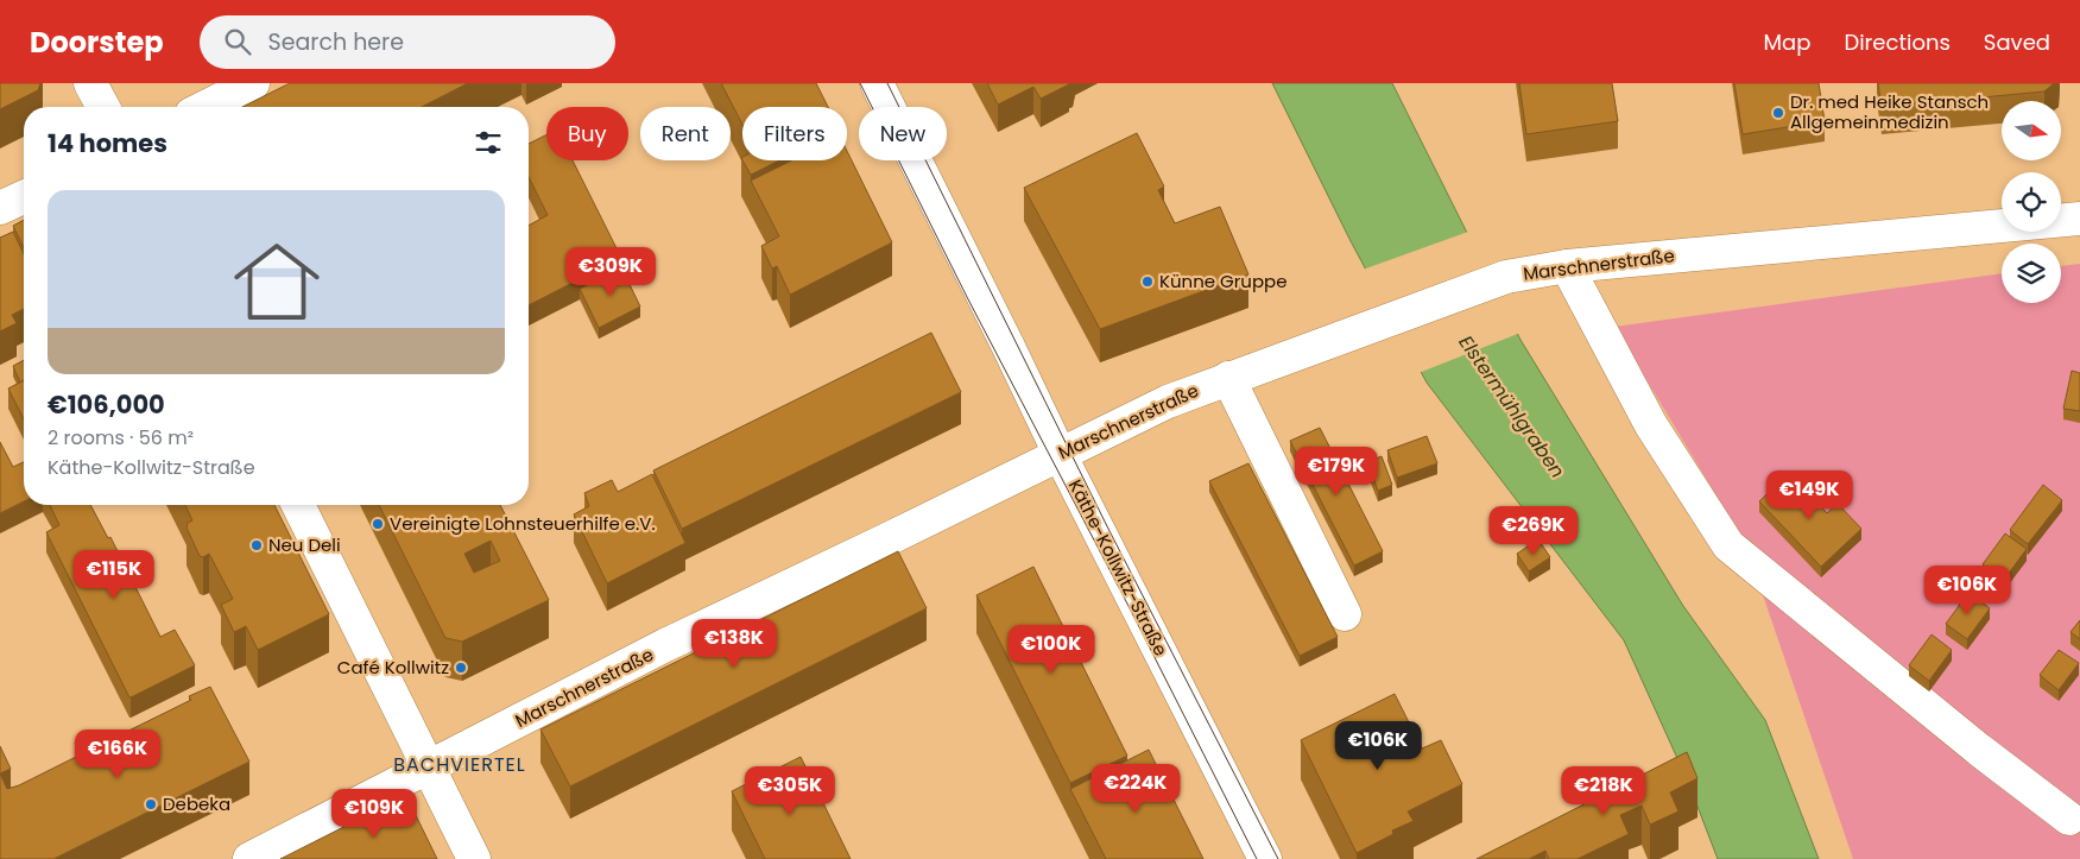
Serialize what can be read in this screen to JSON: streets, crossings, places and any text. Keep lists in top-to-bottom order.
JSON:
{
  "streets": {
    "main road": ["Marschnerstraße", "Käthe-Kollwitz-Straße"]
  },
  "crossings": [
    ["Marschnerstraße", "Käthe-Kollwitz-Straße"]
  ],
  "districts": ["BACHVIERTEL"],
  "water": ["Elstermühlgraben"],
  "places": [
    "Dr. med Heike Stansch Allgemeinmedizin",
    "Künne Gruppe",
    "Vereinigte Lohnsteuerhilfe e.V.",
    "Neu Deli",
    "Café Kollwitz",
    "Debeka"
  ],
  "north": "right",
  "page": {
    "header": "Doorstep",
    "search": "Search here",
    "nav": ["Map", "Directions", "Saved"],
    "chip": [
      "Buy",
      "Rent",
      "Filters",
      "New"
    ],
    "heading": "14 homes",
    "list": [
      {
        "name": "€106,000",
        "note": "2 rooms · 56 m² · Käthe-Kollwitz-Straße"
      }
    ],
    "price": [
      "€309K",
      "€179K",
      "€149K",
      "€269K",
      "€115K",
      "€106K",
      "€138K",
      "€100K",
      "€106K",
      "€166K",
      "€224K",
      "€305K",
      "€218K",
      "€109K"
    ]
  }
}
